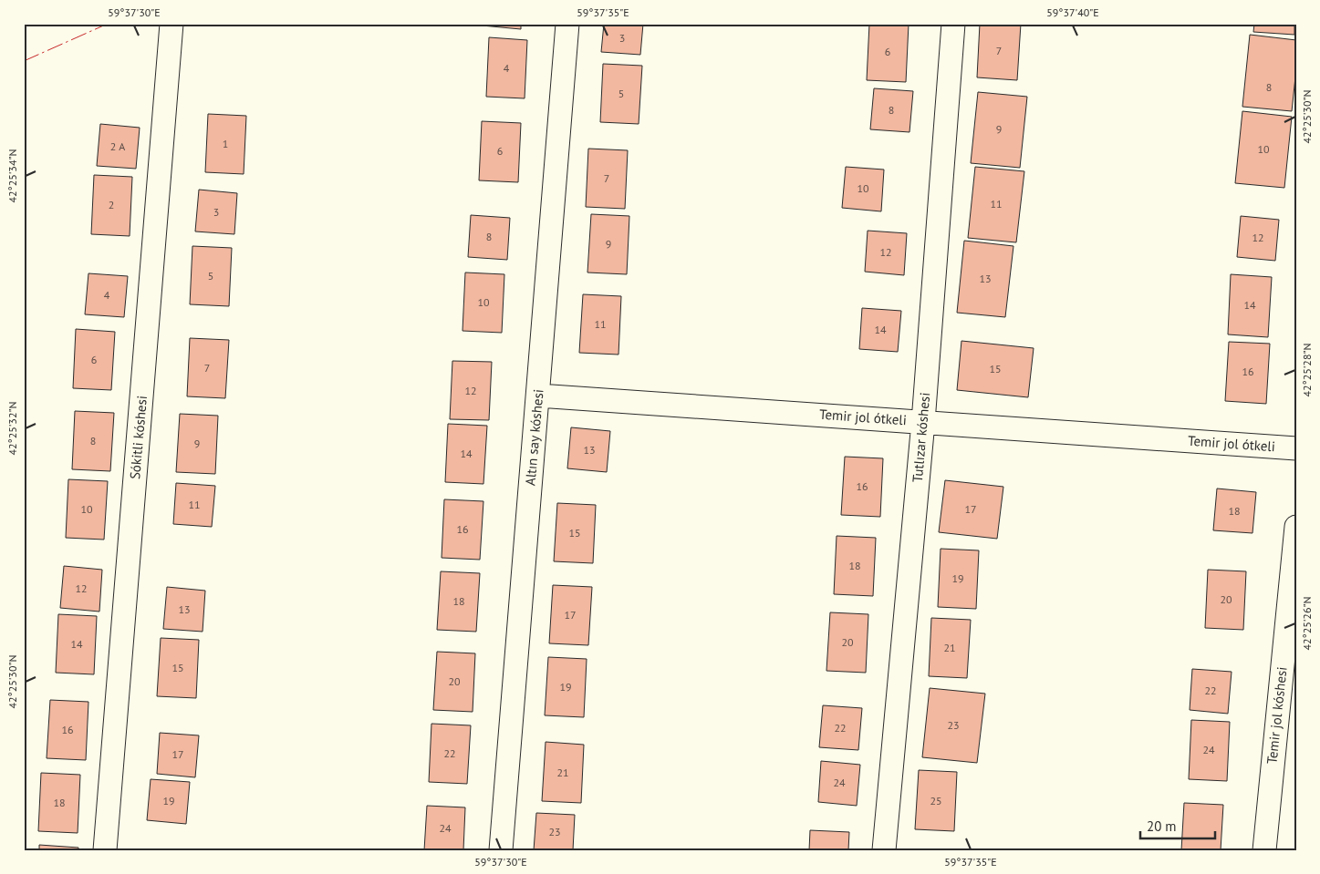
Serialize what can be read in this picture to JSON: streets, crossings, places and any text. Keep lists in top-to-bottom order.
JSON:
{
  "streets": {
    "street": [
      "Temir jol ótkeli",
      "Sókitli kóshesi",
      "Altın say kóshesi",
      "Tutlızar kóshesi",
      "Temir jol kóshesi"
    ]
  },
  "crossings": [
    ["Temir jol ótkeli", "Altın say kóshesi"],
    ["Temir jol ótkeli", "Tutlızar kóshesi"]
  ],
  "house_numbers": [
    "3",
    "7",
    "6",
    "4",
    "8",
    "5",
    "8",
    "9",
    "1",
    "2 А",
    "10",
    "6",
    "7",
    "10",
    "11",
    "2",
    "3",
    "8",
    "12",
    "9",
    "12",
    "5",
    "13",
    "4",
    "10",
    "14",
    "11",
    "14",
    "6",
    "7",
    "15",
    "16",
    "12",
    "8",
    "9",
    "13",
    "14",
    "16",
    "11",
    "10",
    "17",
    "18",
    "16",
    "15",
    "18",
    "19",
    "12",
    "20",
    "18",
    "13",
    "17",
    "20",
    "14",
    "21",
    "15",
    "20",
    "19",
    "22",
    "23",
    "22",
    "16",
    "24",
    "22",
    "17",
    "21",
    "24",
    "19",
    "25",
    "18",
    "24",
    "23"
  ],
  "scale_bar": "20 m",
  "coordinates": [
    "59°37'30\"E",
    "59°37'35\"E",
    "59°37'40\"E",
    "42°25'30\"N",
    "42°25'34\"N",
    "42°25'28\"N",
    "42°25'32\"N",
    "42°25'26\"N"
  ]
}
